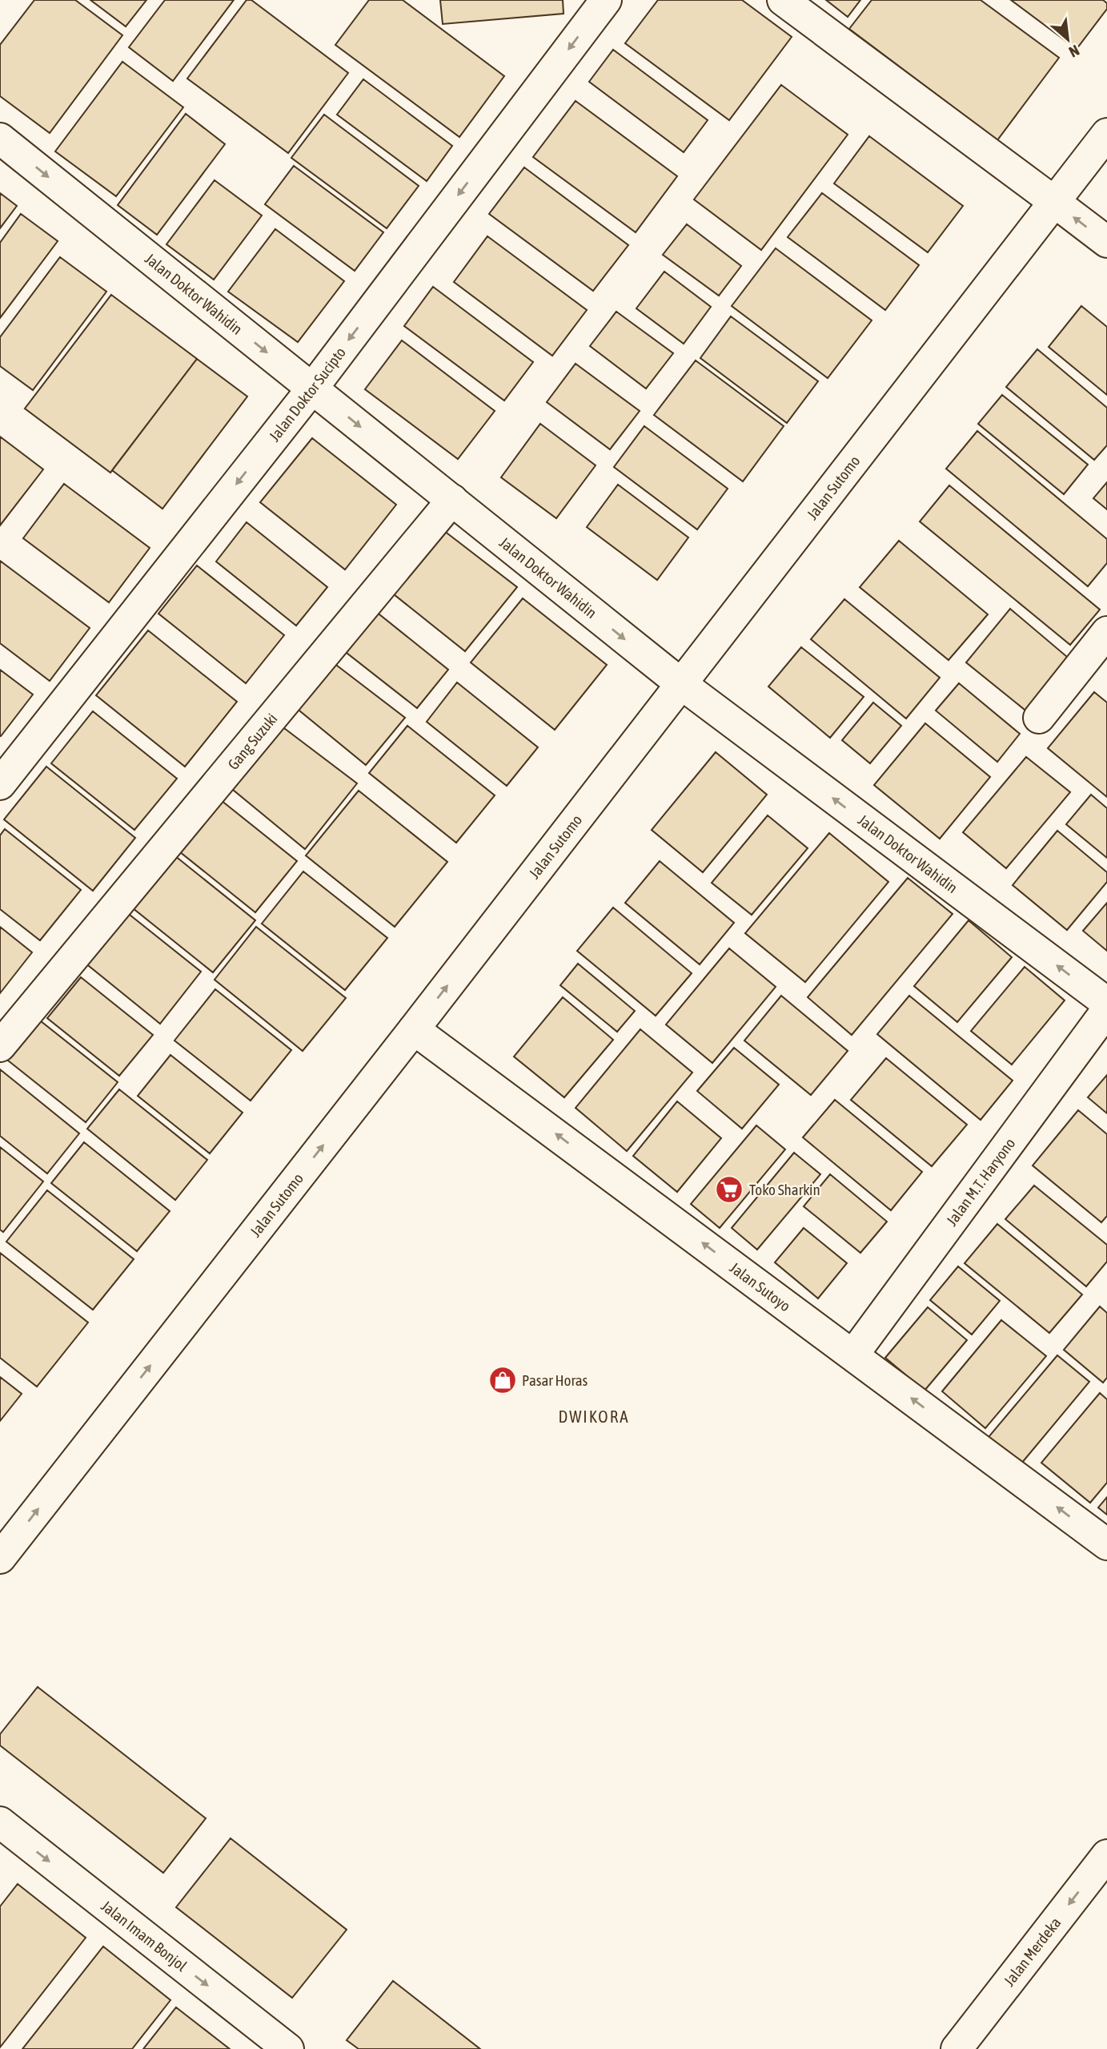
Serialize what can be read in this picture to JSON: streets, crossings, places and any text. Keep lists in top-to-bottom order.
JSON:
{
  "streets": {
    "street": [
      "Jalan Doktor Wahidin",
      "Jalan Doktor Sucipto",
      "Jalan Sutomo",
      "Gang Suzuki",
      "Jalan M.T. Haryono",
      "Jalan Sutoyo",
      "Jalan Imam Bonjol",
      "Jalan Merdeka"
    ]
  },
  "crossings": [
    ["Jalan Doktor Wahidin", "Jalan Doktor Sucipto"],
    ["Jalan Doktor Wahidin", "Jalan Sutomo"],
    ["Jalan Doktor Wahidin", "Gang Suzuki"],
    ["Jalan Sutomo", "Jalan Sutoyo"],
    ["Jalan M.T. Haryono", "Jalan Sutoyo"]
  ],
  "one_way": [
    "Jalan Doktor Sucipto",
    "Jalan Sutomo",
    "Jalan Sutoyo",
    "Jalan Imam Bonjol",
    "Jalan Merdeka"
  ],
  "districts": ["DWIKORA"],
  "places": {
    "supermarket": ["Toko Sharkin"],
    "shop": ["Pasar Horas"]
  },
  "north": "bottom right"
}
